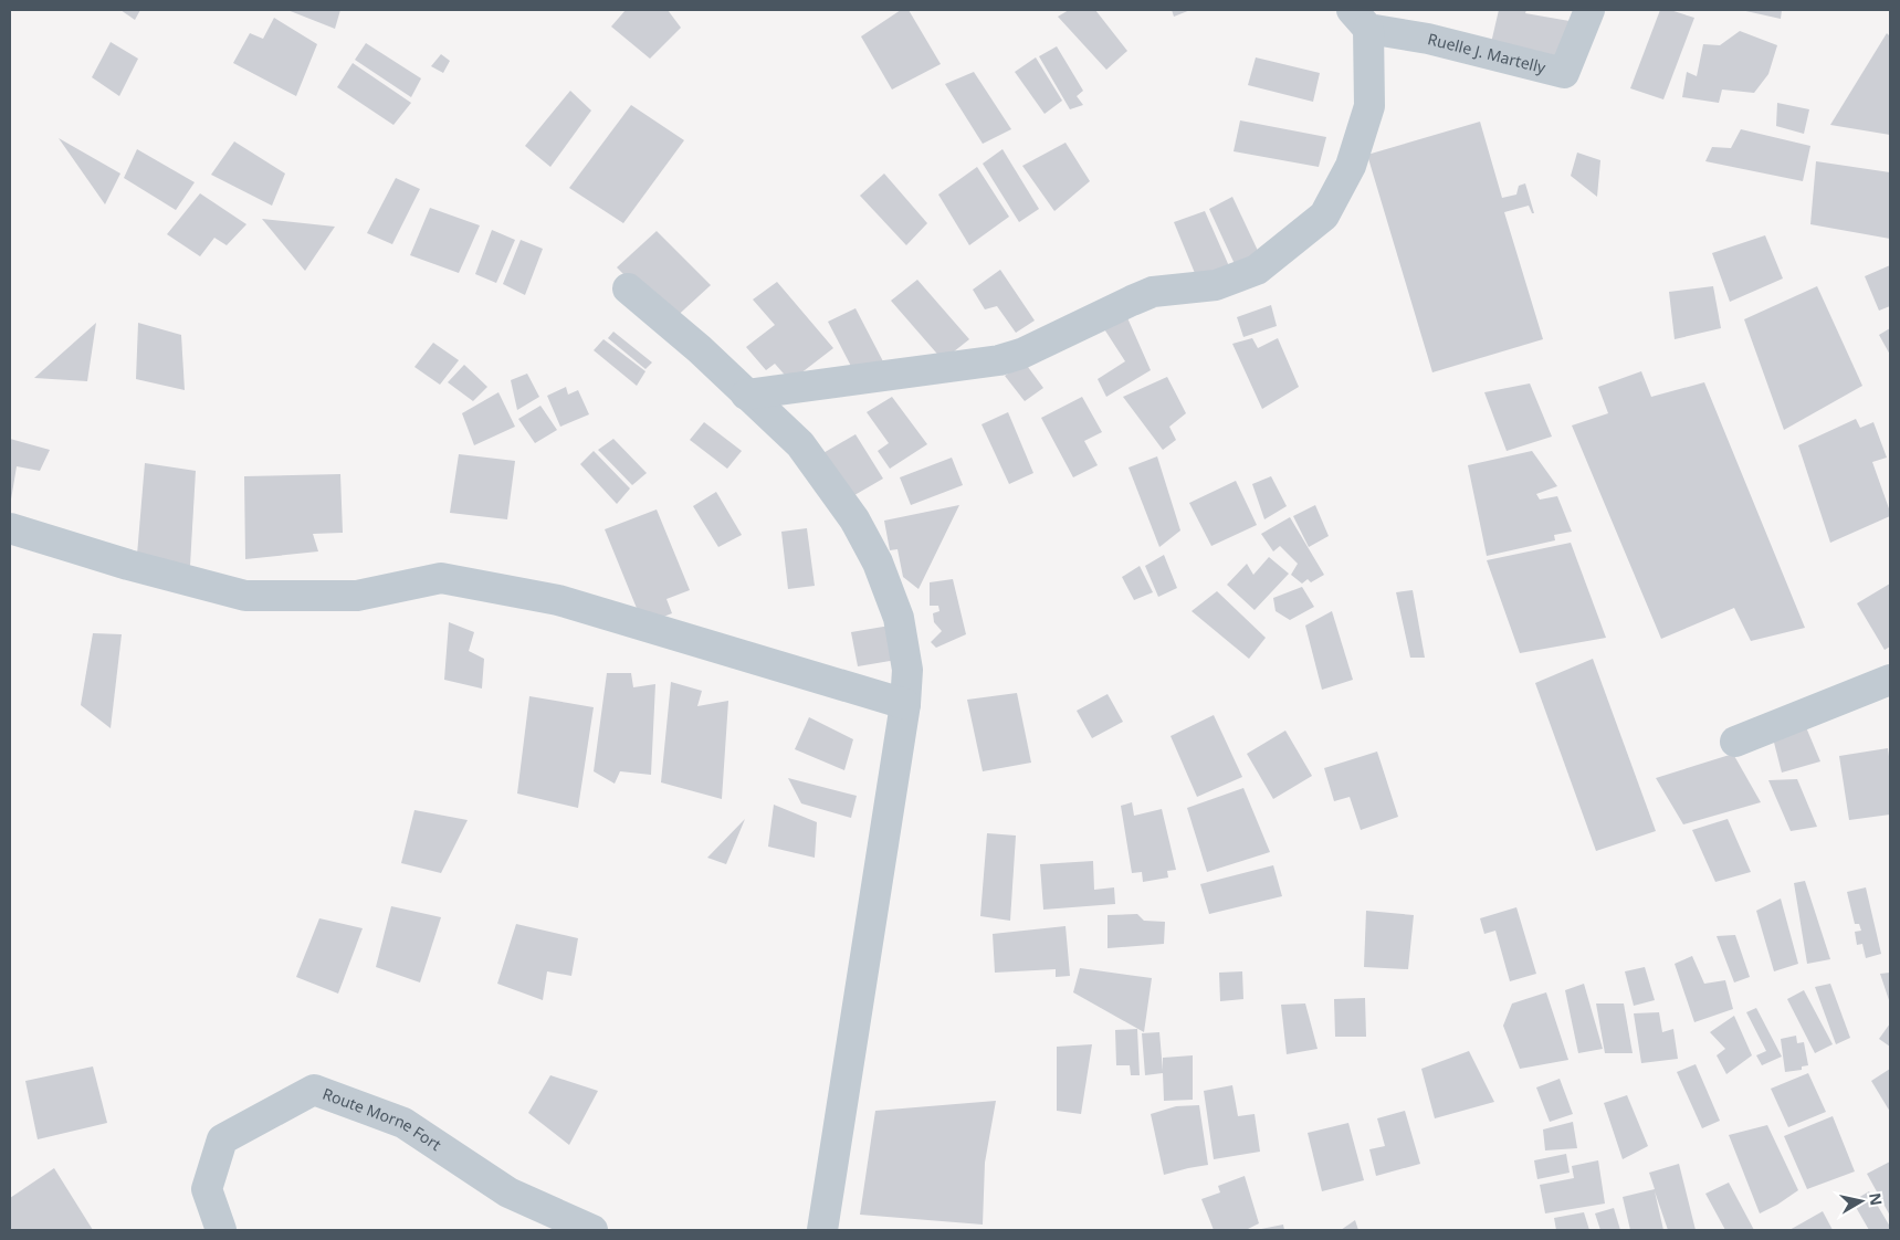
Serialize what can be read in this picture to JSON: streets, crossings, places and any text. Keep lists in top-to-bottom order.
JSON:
{
  "streets": {
    "street": ["Ruelle J. Martelly", "Route Morne Fort"]
  },
  "north": "right"
}
